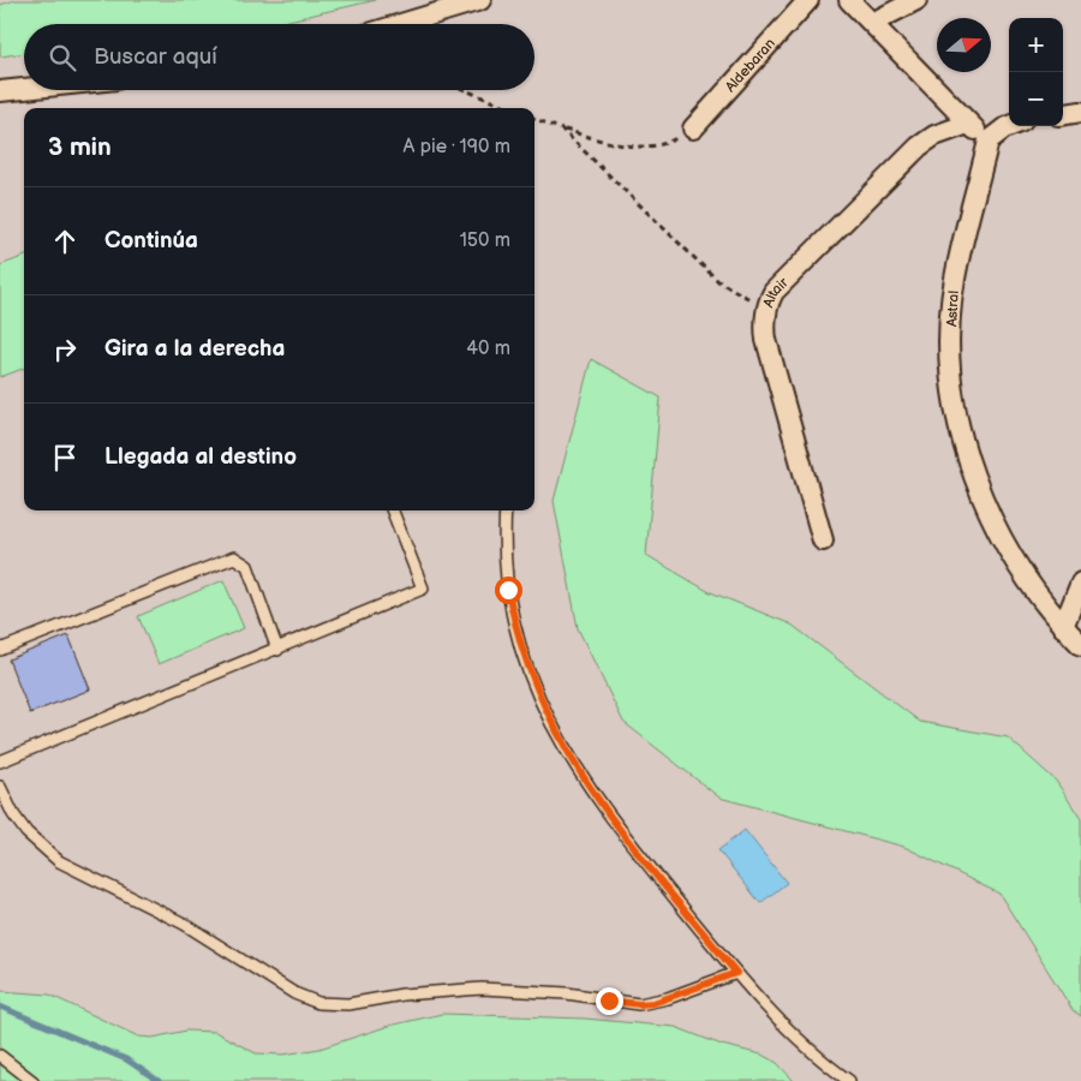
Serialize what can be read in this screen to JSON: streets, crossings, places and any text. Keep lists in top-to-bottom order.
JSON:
{
  "streets": {
    "street": ["Aldebaran", "Altair", "Astral"]
  },
  "north": "right",
  "page": {
    "map_buttons": ["+", "−"],
    "search": "Buscar aquí",
    "heading": ["3 min", "A pie · 190 m"],
    "list": [
      ["Continúa", "150 m"],
      ["Gira a la derecha", "40 m"],
      "Llegada al destino"
    ]
  }
}
